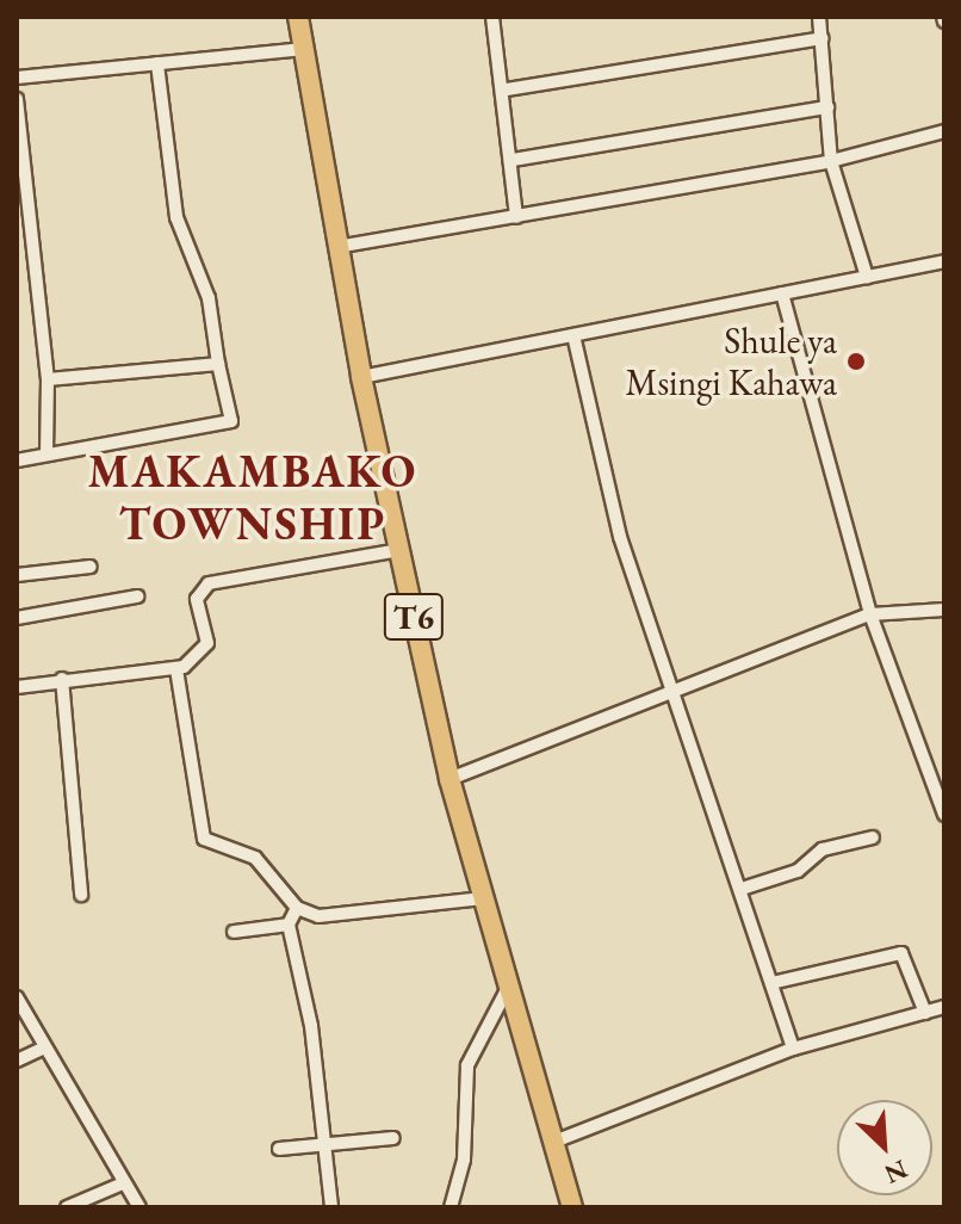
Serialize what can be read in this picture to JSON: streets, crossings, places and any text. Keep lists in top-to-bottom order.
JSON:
{
  "streets": {
    "highway": ["T6"]
  },
  "districts": ["MAKAMBAKO TOWNSHIP"],
  "places": ["Shule ya Msingi Kahawa"],
  "north": "bottom right"
}
